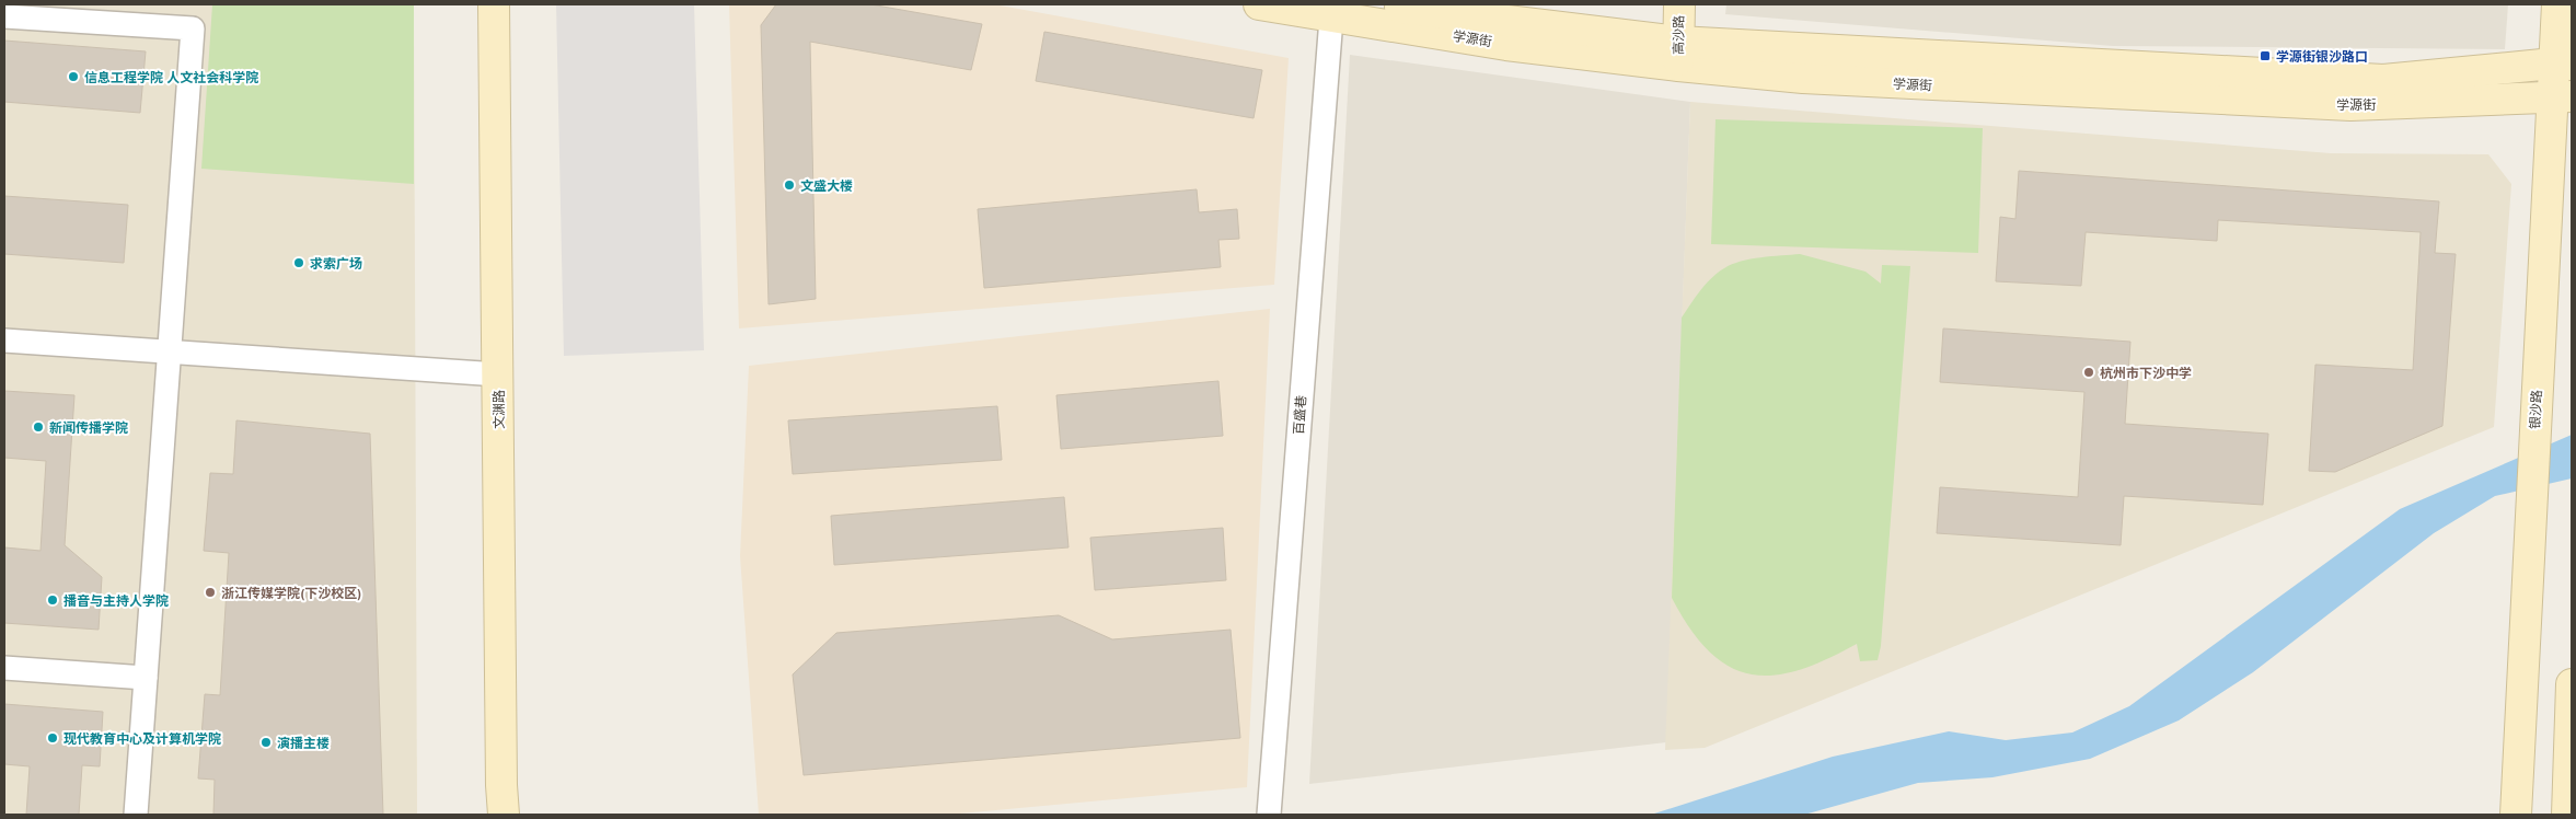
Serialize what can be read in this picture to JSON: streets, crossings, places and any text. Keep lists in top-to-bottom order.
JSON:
{
  "streets": {
    "main road": [
      "高沙路",
      "学源街",
      "文渊路",
      "银沙路"
    ],
    "street": ["百盛巷"]
  },
  "crossings": [
    ["高沙路", "学源街"],
    ["学源街", "银沙路"],
    ["学源街", "百盛巷"]
  ],
  "places": {
    "transit": ["学源街银沙路口"],
    "other": [
      "信息工程学院 人文社会科学院",
      "文盛大楼",
      "求索广场",
      "杭州市下沙中学",
      "新闻传播学院",
      "浙江传媒学院(下沙校区)",
      "播音与主持人学院",
      "现代教育中心及计算机学院",
      "演播主楼"
    ]
  }
}
